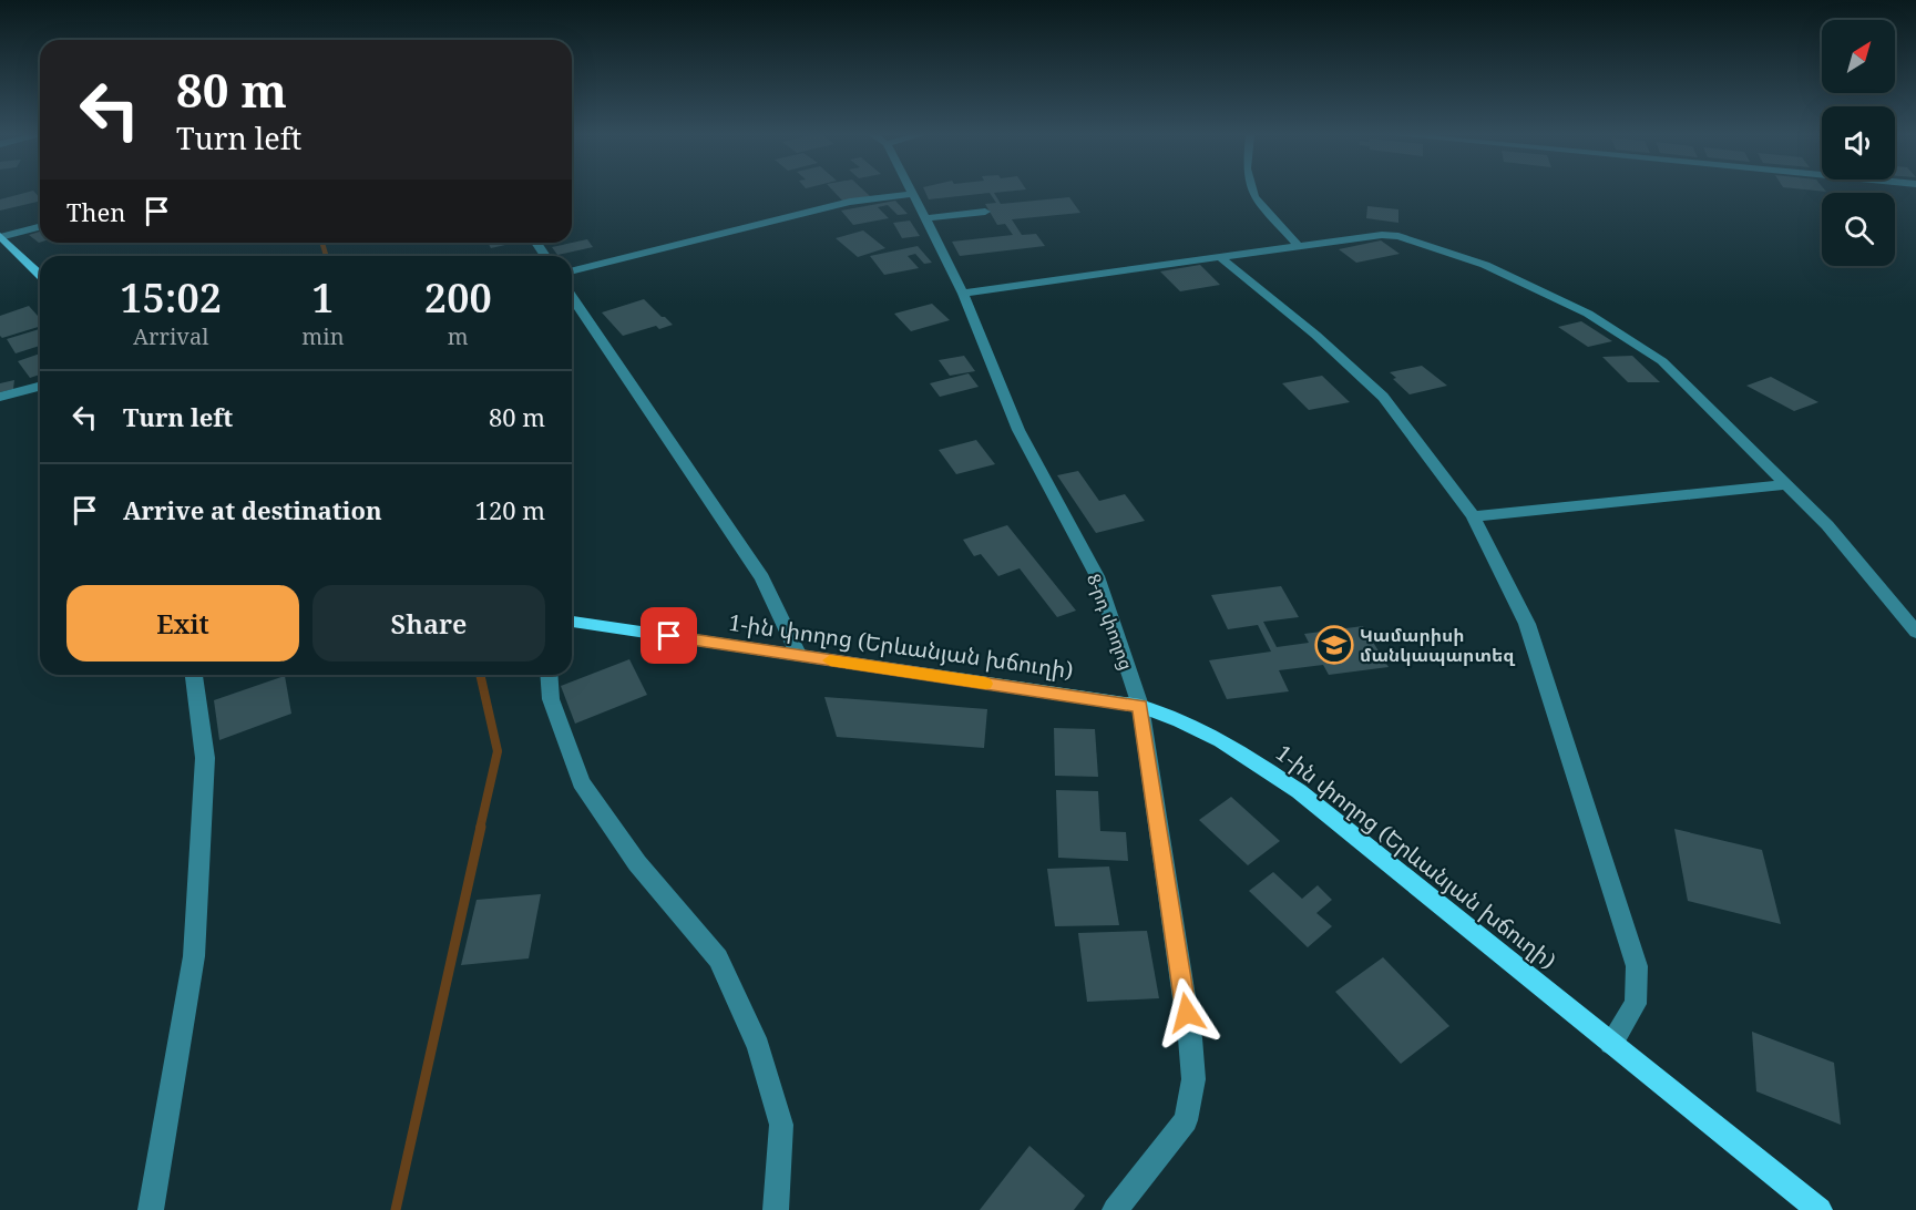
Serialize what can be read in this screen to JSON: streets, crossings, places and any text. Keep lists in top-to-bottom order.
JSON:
{
  "streets": {
    "main road": ["1-ին փողոց (Երևանյան խճուղի)"],
    "street": ["8-րդ փողոց"]
  },
  "crossings": [
    ["8-րդ փողոց", "1-ին փողոց (Երևանյան խճուղի)"]
  ],
  "places": {
    "school or university": ["Կամարիսի մանկապարտեզ"]
  },
  "north": "top right",
  "page": {
    "turn": ["80 m", "Turn left"],
    "then": "Then",
    "eta": [
      "15:02",
      "Arrival",
      "1",
      "min",
      "200",
      "m"
    ],
    "list": [
      {
        "name": "Turn left",
        "value": "80 m"
      },
      {
        "name": "Arrive at destination",
        "value": "120 m"
      }
    ],
    "buttons": ["Exit", "Share"]
  }
}
